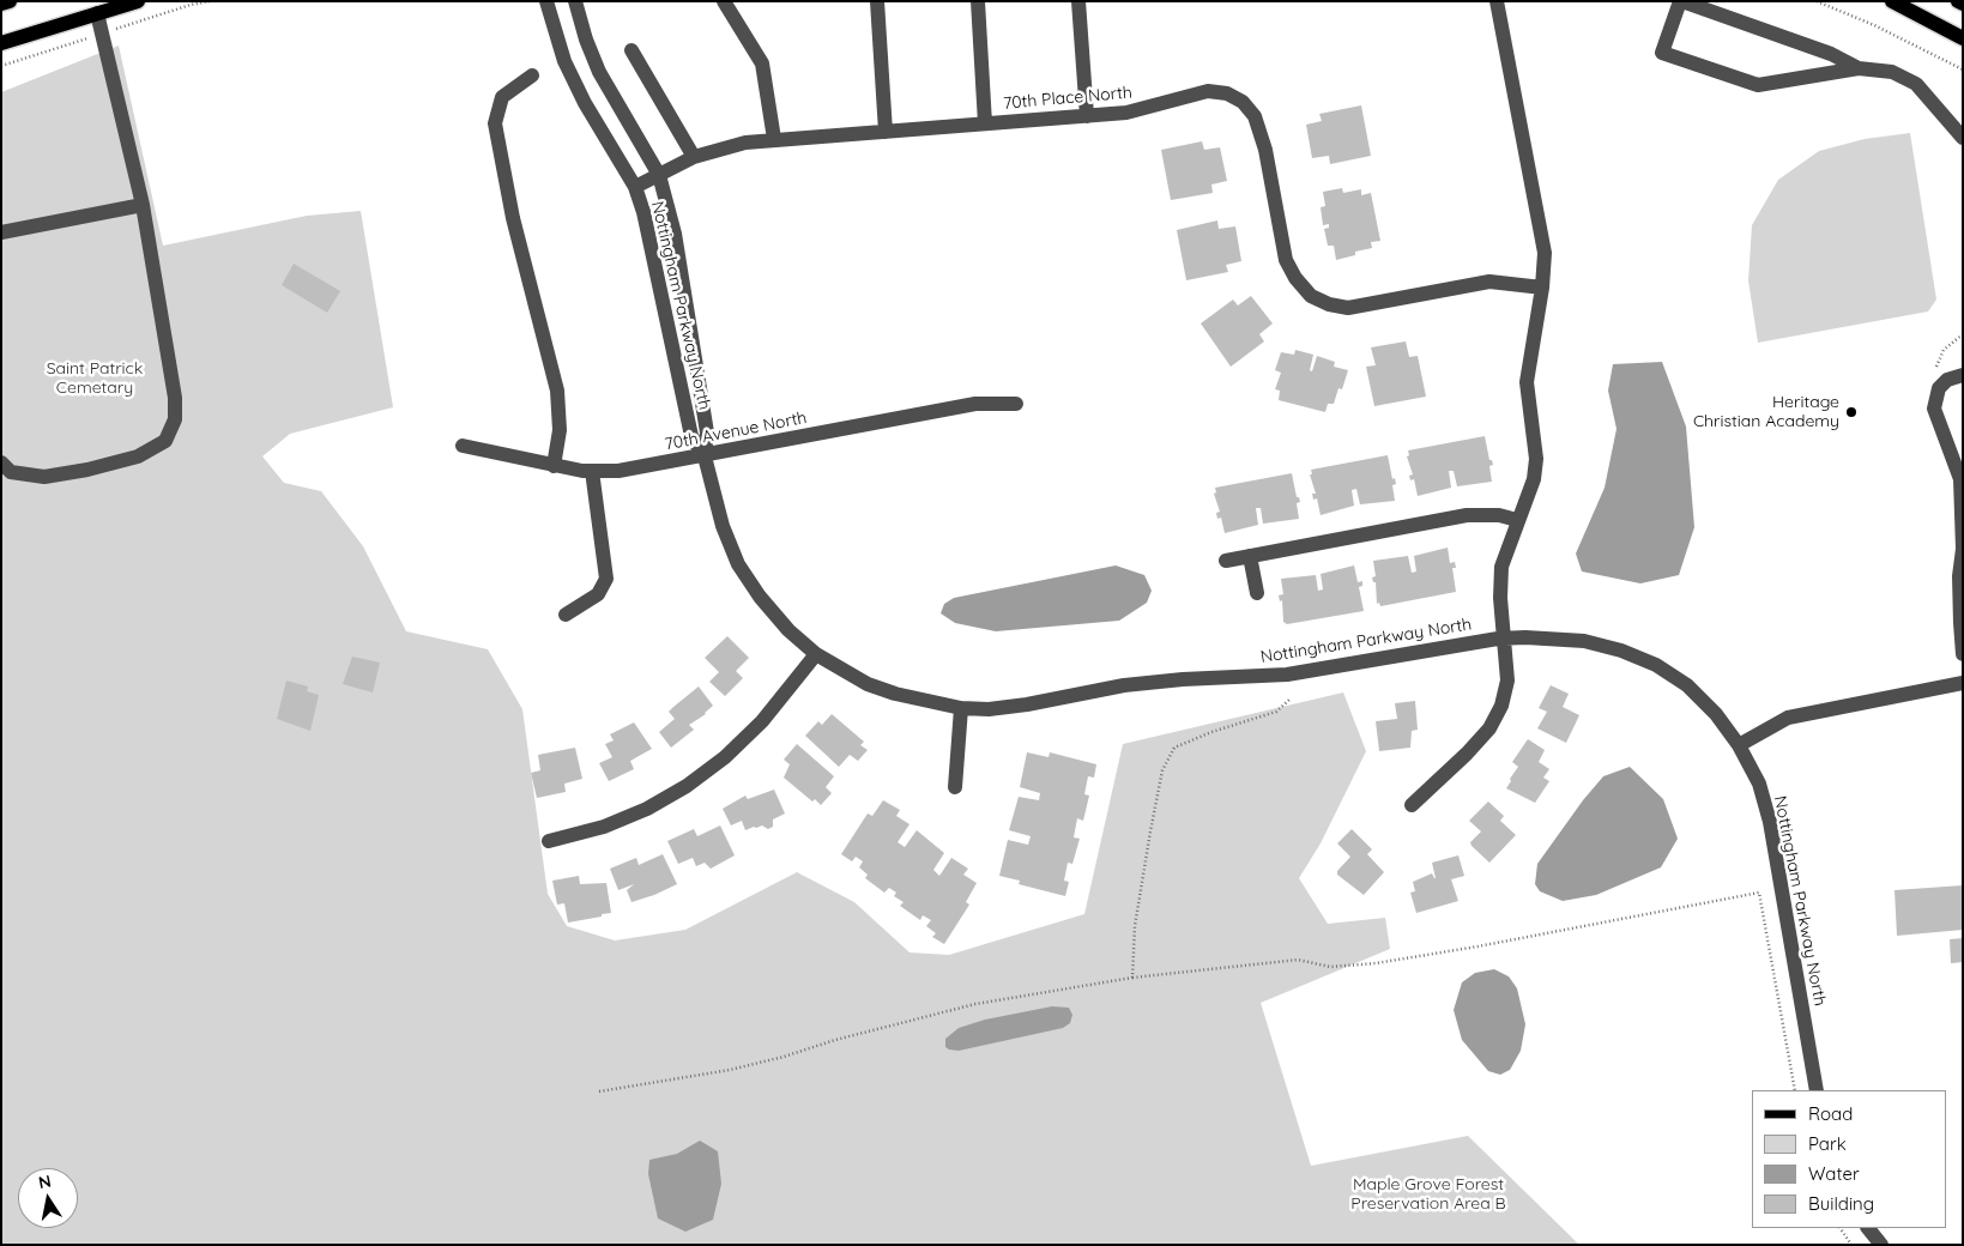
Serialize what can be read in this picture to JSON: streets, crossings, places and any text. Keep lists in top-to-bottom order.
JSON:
{
  "streets": {
    "street": ["70th Place North", "Nottingham Parkway North", "70th Avenue North"]
  },
  "crossings": [
    ["70th Place North", "Nottingham Parkway North"],
    ["Nottingham Parkway North", "70th Avenue North"]
  ],
  "parks": ["Saint Patrick Cemetary", "Maple Grove Forest Preservation Area B"],
  "places": ["Heritage Christian Academy"],
  "legend": [
    "Road",
    "Park",
    "Water",
    "Building"
  ],
  "north": "top"
}
